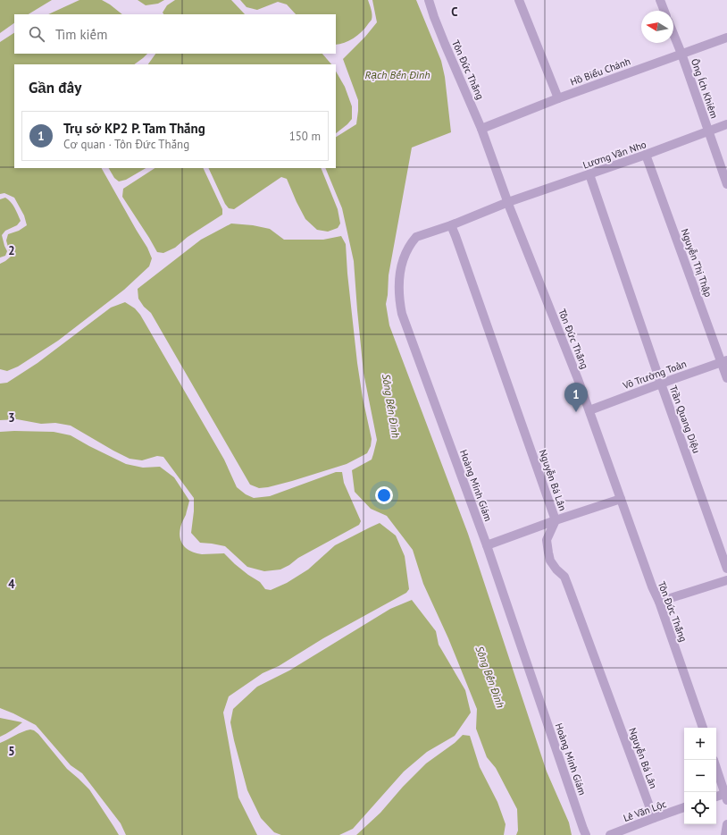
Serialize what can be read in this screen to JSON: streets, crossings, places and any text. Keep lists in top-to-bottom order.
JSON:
{
  "streets": {
    "street": [
      "Tôn Đức Thắng",
      "Hồ Biểu Chánh",
      "Ông Ích Khiêm",
      "Lương Văn Nho",
      "Nguyễn Thị Thập",
      "Võ Trường Toản",
      "Trần Quang Diệu",
      "Nguyễn Bá Lân",
      "Hoàng Minh Giám",
      "Lê Văn Lộc"
    ]
  },
  "crossings": [
    ["Tôn Đức Thắng", "Hồ Biểu Chánh"],
    ["Tôn Đức Thắng", "Lương Văn Nho"],
    ["Tôn Đức Thắng", "Võ Trường Toản"],
    ["Tôn Đức Thắng", "Hoàng Minh Giám"],
    ["Hồ Biểu Chánh", "Ông Ích Khiêm"],
    ["Ông Ích Khiêm", "Lương Văn Nho"],
    ["Lương Văn Nho", "Nguyễn Thị Thập"],
    ["Lương Văn Nho", "Trần Quang Diệu"],
    ["Lương Văn Nho", "Hoàng Minh Giám"],
    ["Nguyễn Thị Thập", "Võ Trường Toản"],
    ["Võ Trường Toản", "Trần Quang Diệu"],
    ["Nguyễn Bá Lân", "Hoàng Minh Giám"],
    ["Nguyễn Bá Lân", "Lê Văn Lộc"]
  ],
  "water": ["Rạch Bến Đình", "Sông Bến Đình"],
  "north": "left",
  "page": {
    "search": "Tìm kiếm",
    "heading": "Gần đây",
    "list": [
      {
        "mark": "1",
        "name": "Trụ sở KP2 P. Tam Thắng",
        "note": "Cơ quan · Tôn Đức Thắng",
        "value": "150 m"
      }
    ],
    "pins": "1",
    "map_buttons": ["+", "−"]
  },
  "grid": {
    "columns": ["C"],
    "rows": [
      "2",
      "3",
      "4",
      "5"
    ]
  }
}
